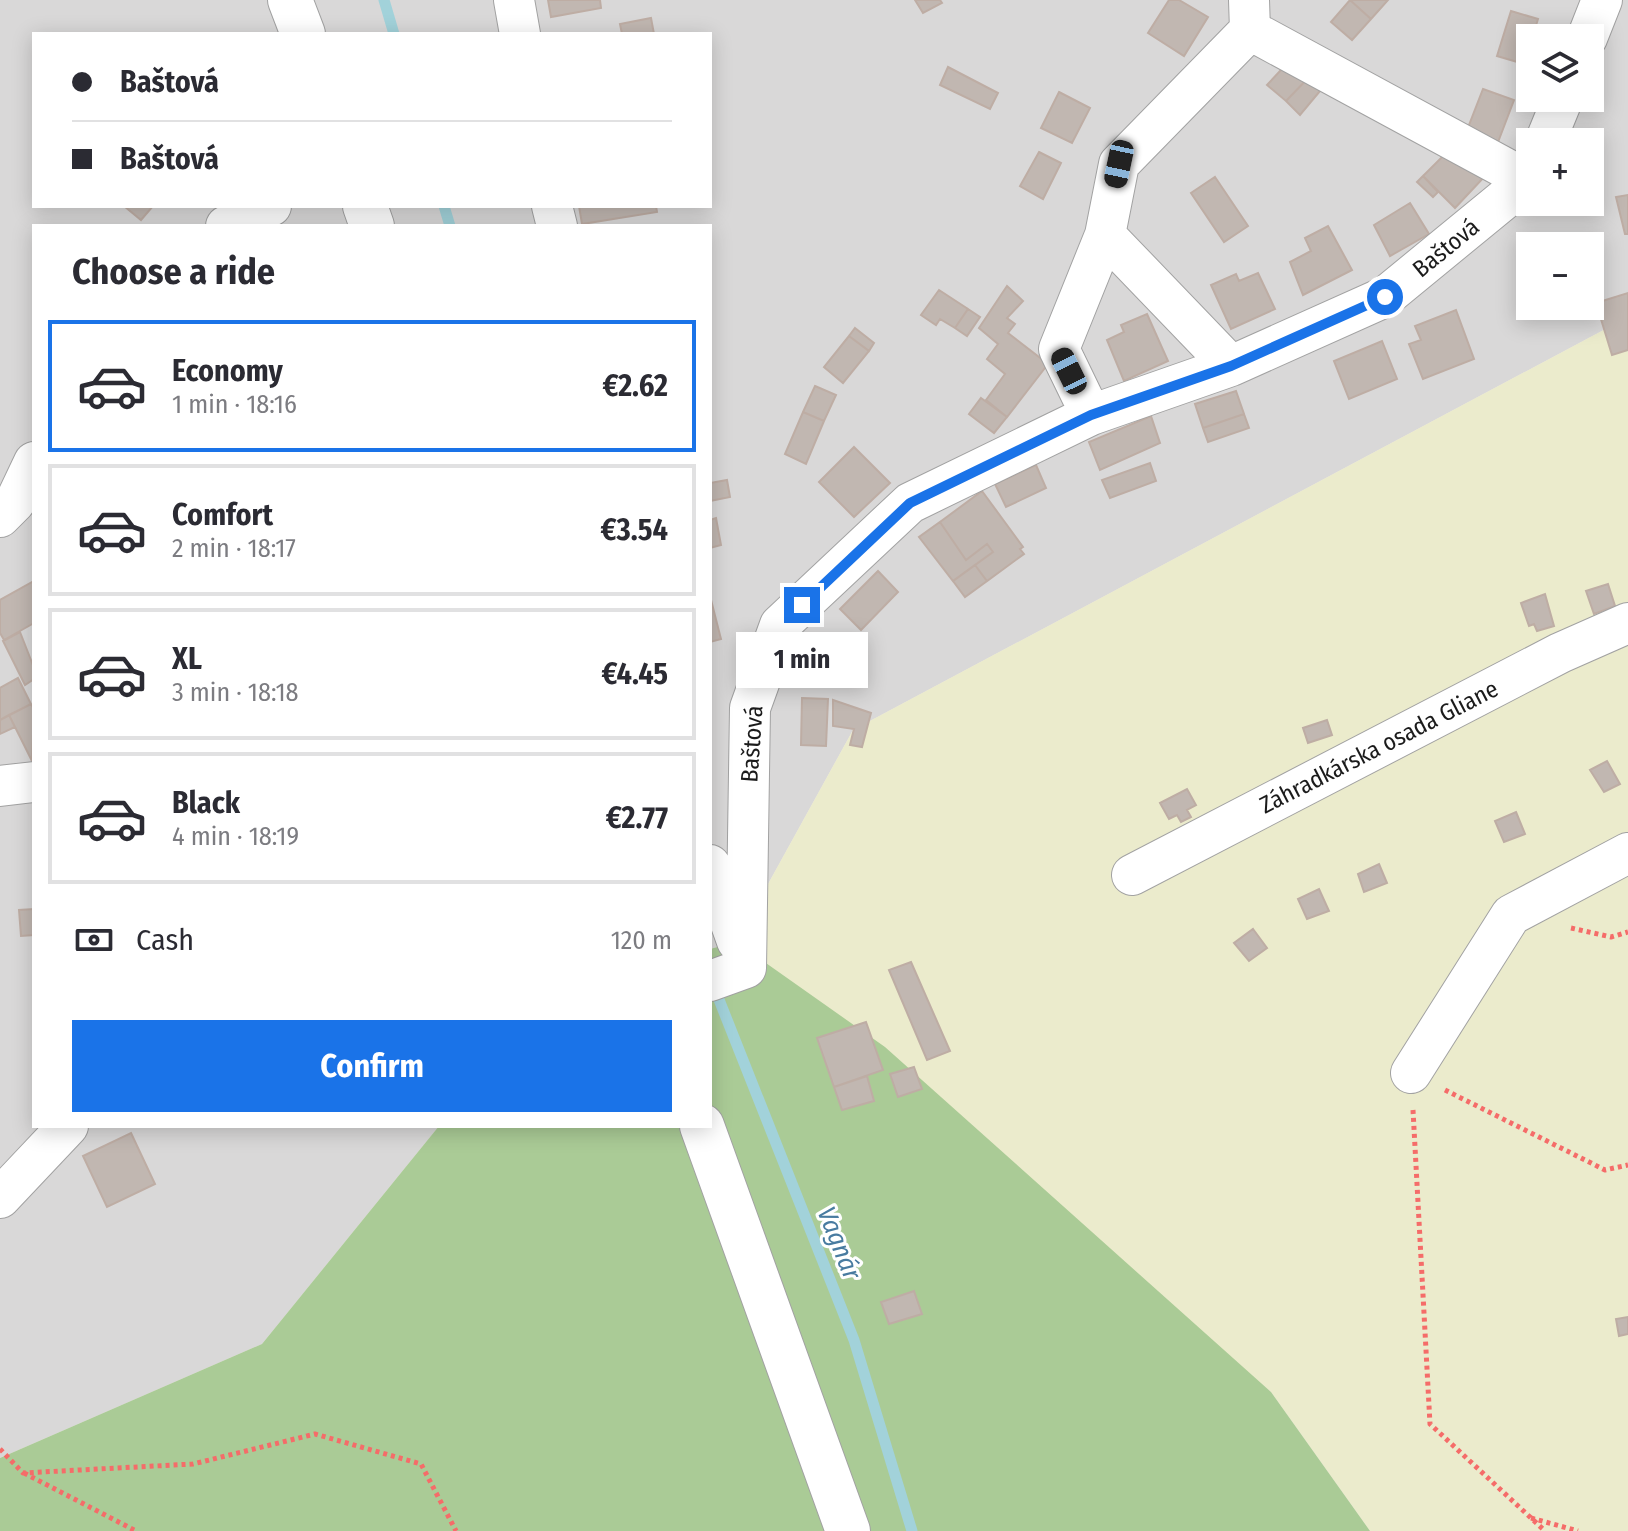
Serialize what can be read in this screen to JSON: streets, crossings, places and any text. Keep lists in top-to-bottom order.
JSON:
{
  "streets": {
    "street": ["Baštová", "Záhradkárska osada Gliane"]
  },
  "water": ["Vagnár"],
  "page": {
    "map_buttons": ["+", "−"],
    "banner": ["Baštová", "Baštová"],
    "heading": "Choose a ride",
    "list": [
      {
        "name": "Economy",
        "note": "1 min · 18:16",
        "value": "€2.62"
      },
      {
        "name": "Comfort",
        "note": "2 min · 18:17",
        "value": "€3.54"
      },
      {
        "name": "XL",
        "note": "3 min · 18:18",
        "value": "€4.45"
      },
      {
        "name": "Black",
        "note": "4 min · 18:19",
        "value": "€2.77"
      }
    ],
    "bubble": "1 min",
    "pay": ["Cash", "120 m"],
    "buttons": "Confirm"
  }
}
